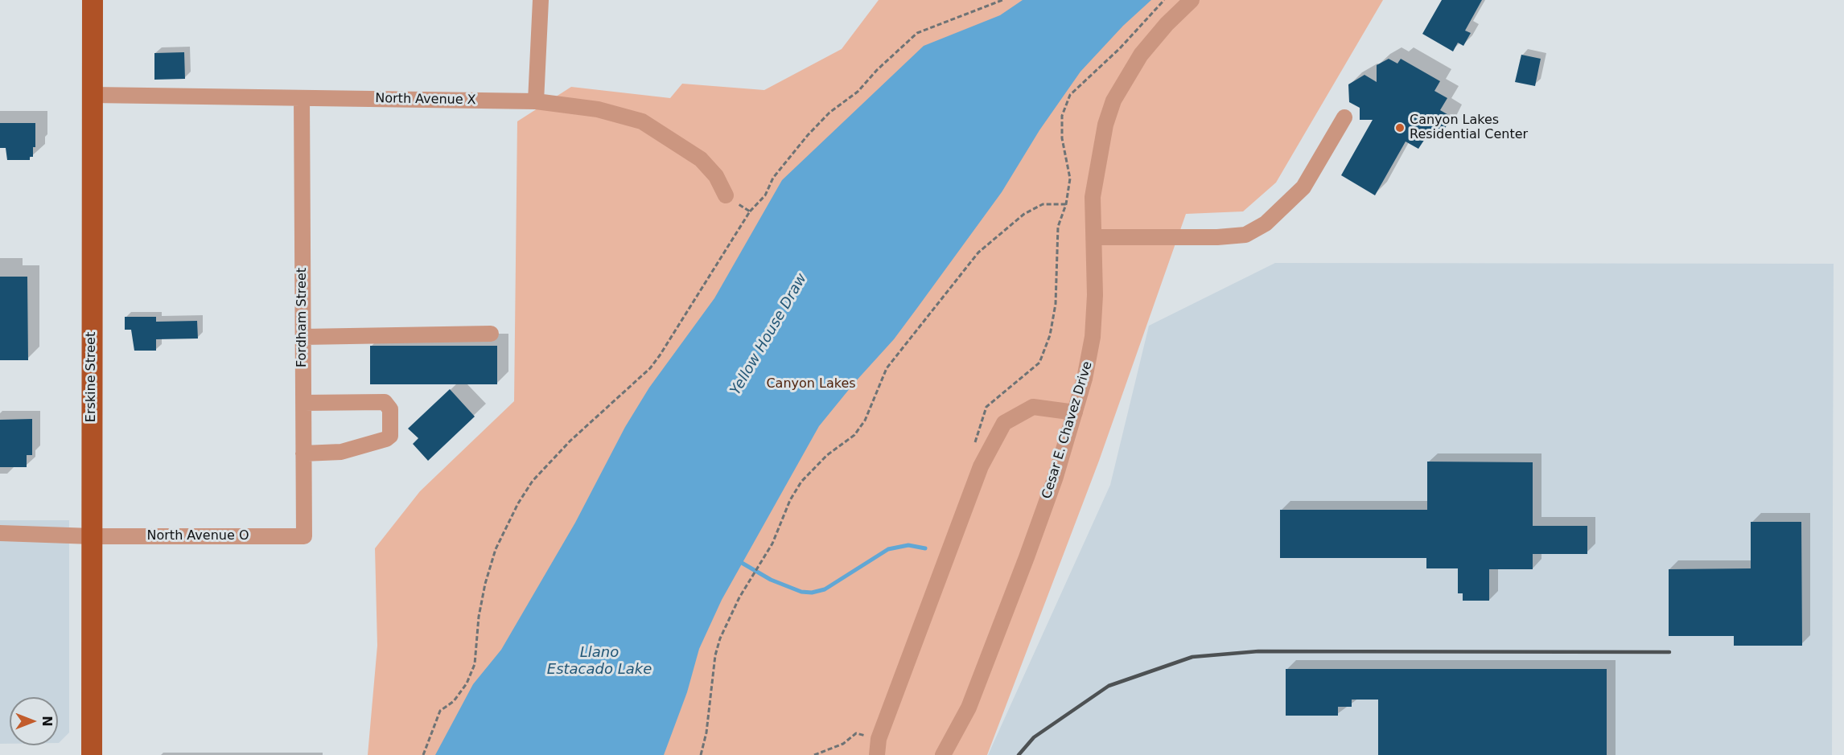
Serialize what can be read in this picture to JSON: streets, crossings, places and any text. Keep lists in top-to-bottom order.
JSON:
{
  "streets": {
    "main road": ["Erskine Street"],
    "street": [
      "North Avenue X",
      "Fordham Street",
      "Cesar E. Chavez Drive",
      "North Avenue O"
    ]
  },
  "crossings": [
    ["North Avenue X", "Fordham Street"],
    ["North Avenue X", "Erskine Street"],
    ["Fordham Street", "North Avenue O"],
    ["Erskine Street", "North Avenue O"]
  ],
  "water": ["Yellow House Draw", "Llano Estacado Lake"],
  "parks": ["Canyon Lakes"],
  "places": ["Canyon Lakes Residential Center"],
  "north": "right"
}
